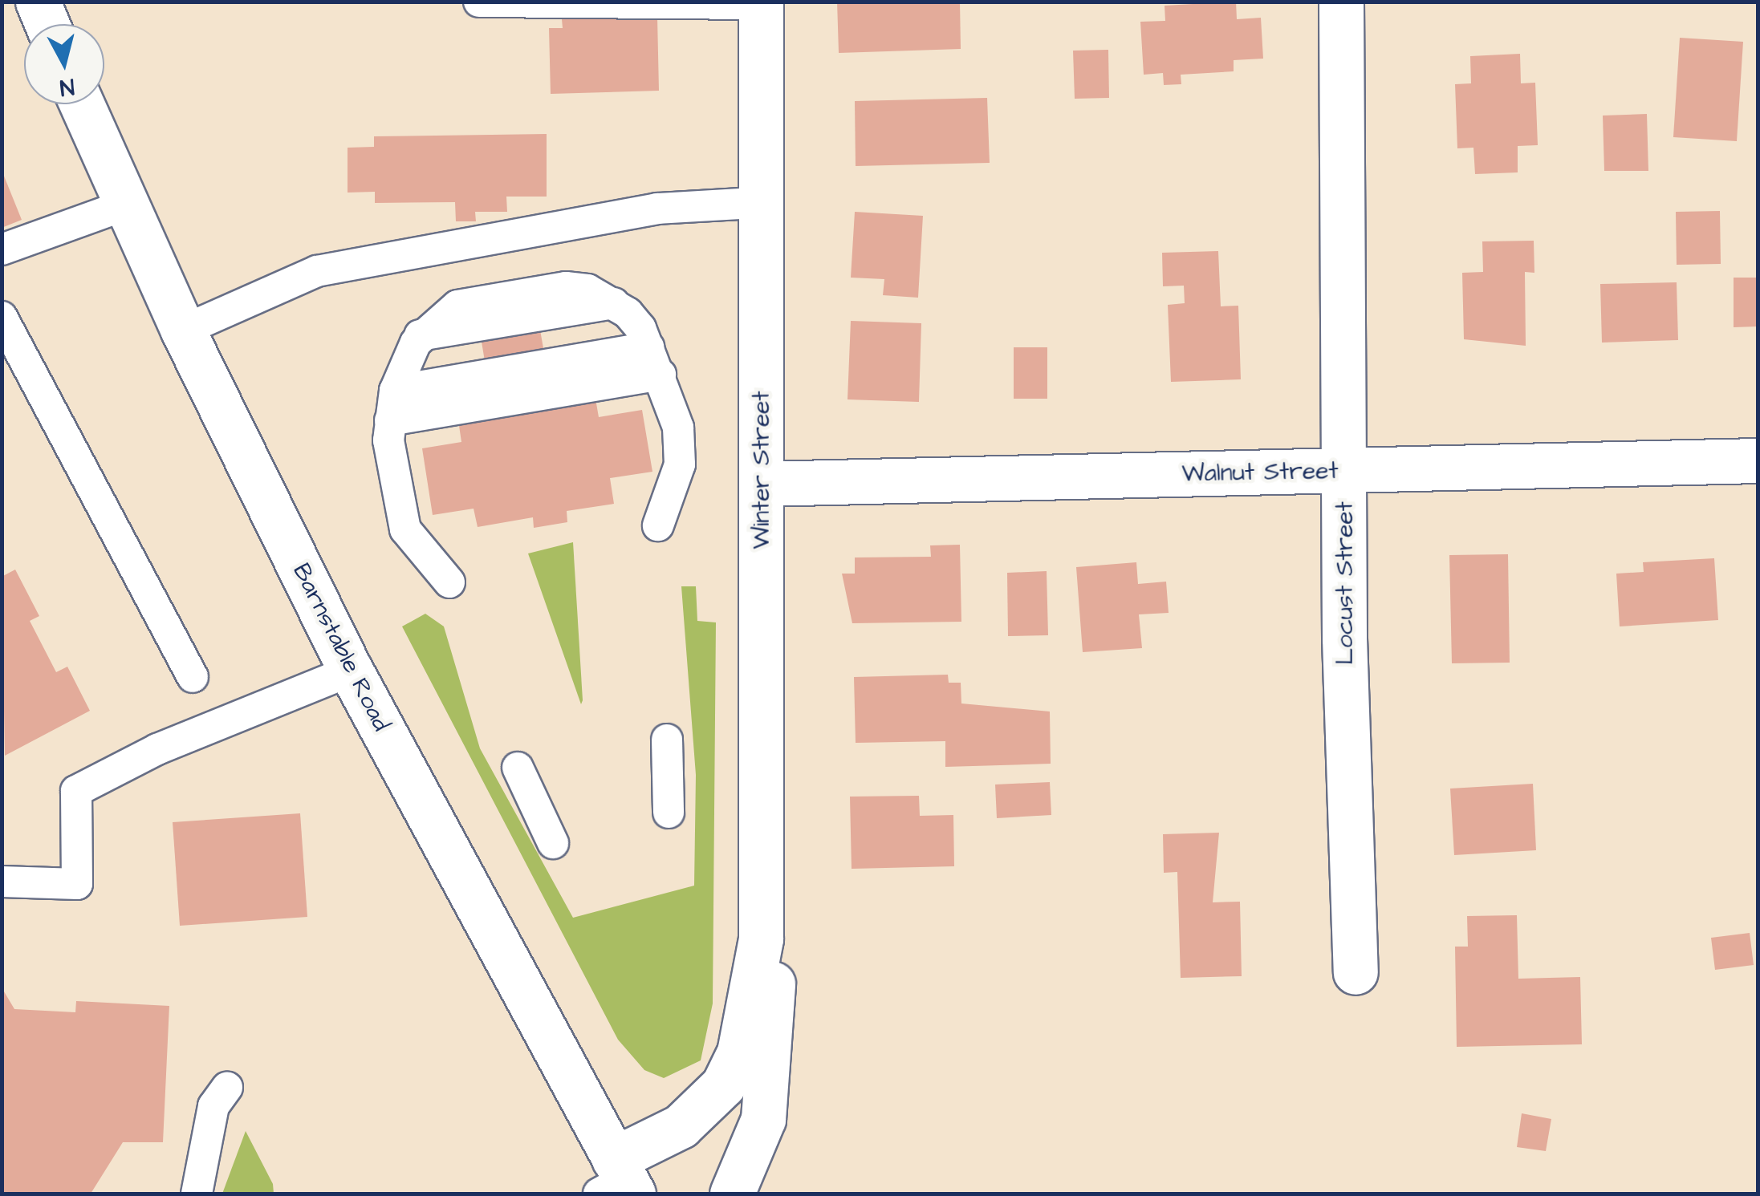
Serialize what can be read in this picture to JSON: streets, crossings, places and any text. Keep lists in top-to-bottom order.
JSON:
{
  "streets": {
    "street": [
      "Winter Street",
      "Walnut Street",
      "Locust Street",
      "Barnstable Road"
    ]
  },
  "crossings": [
    ["Winter Street", "Walnut Street"],
    ["Winter Street", "Barnstable Road"],
    ["Walnut Street", "Locust Street"]
  ],
  "north": "bottom"
}
